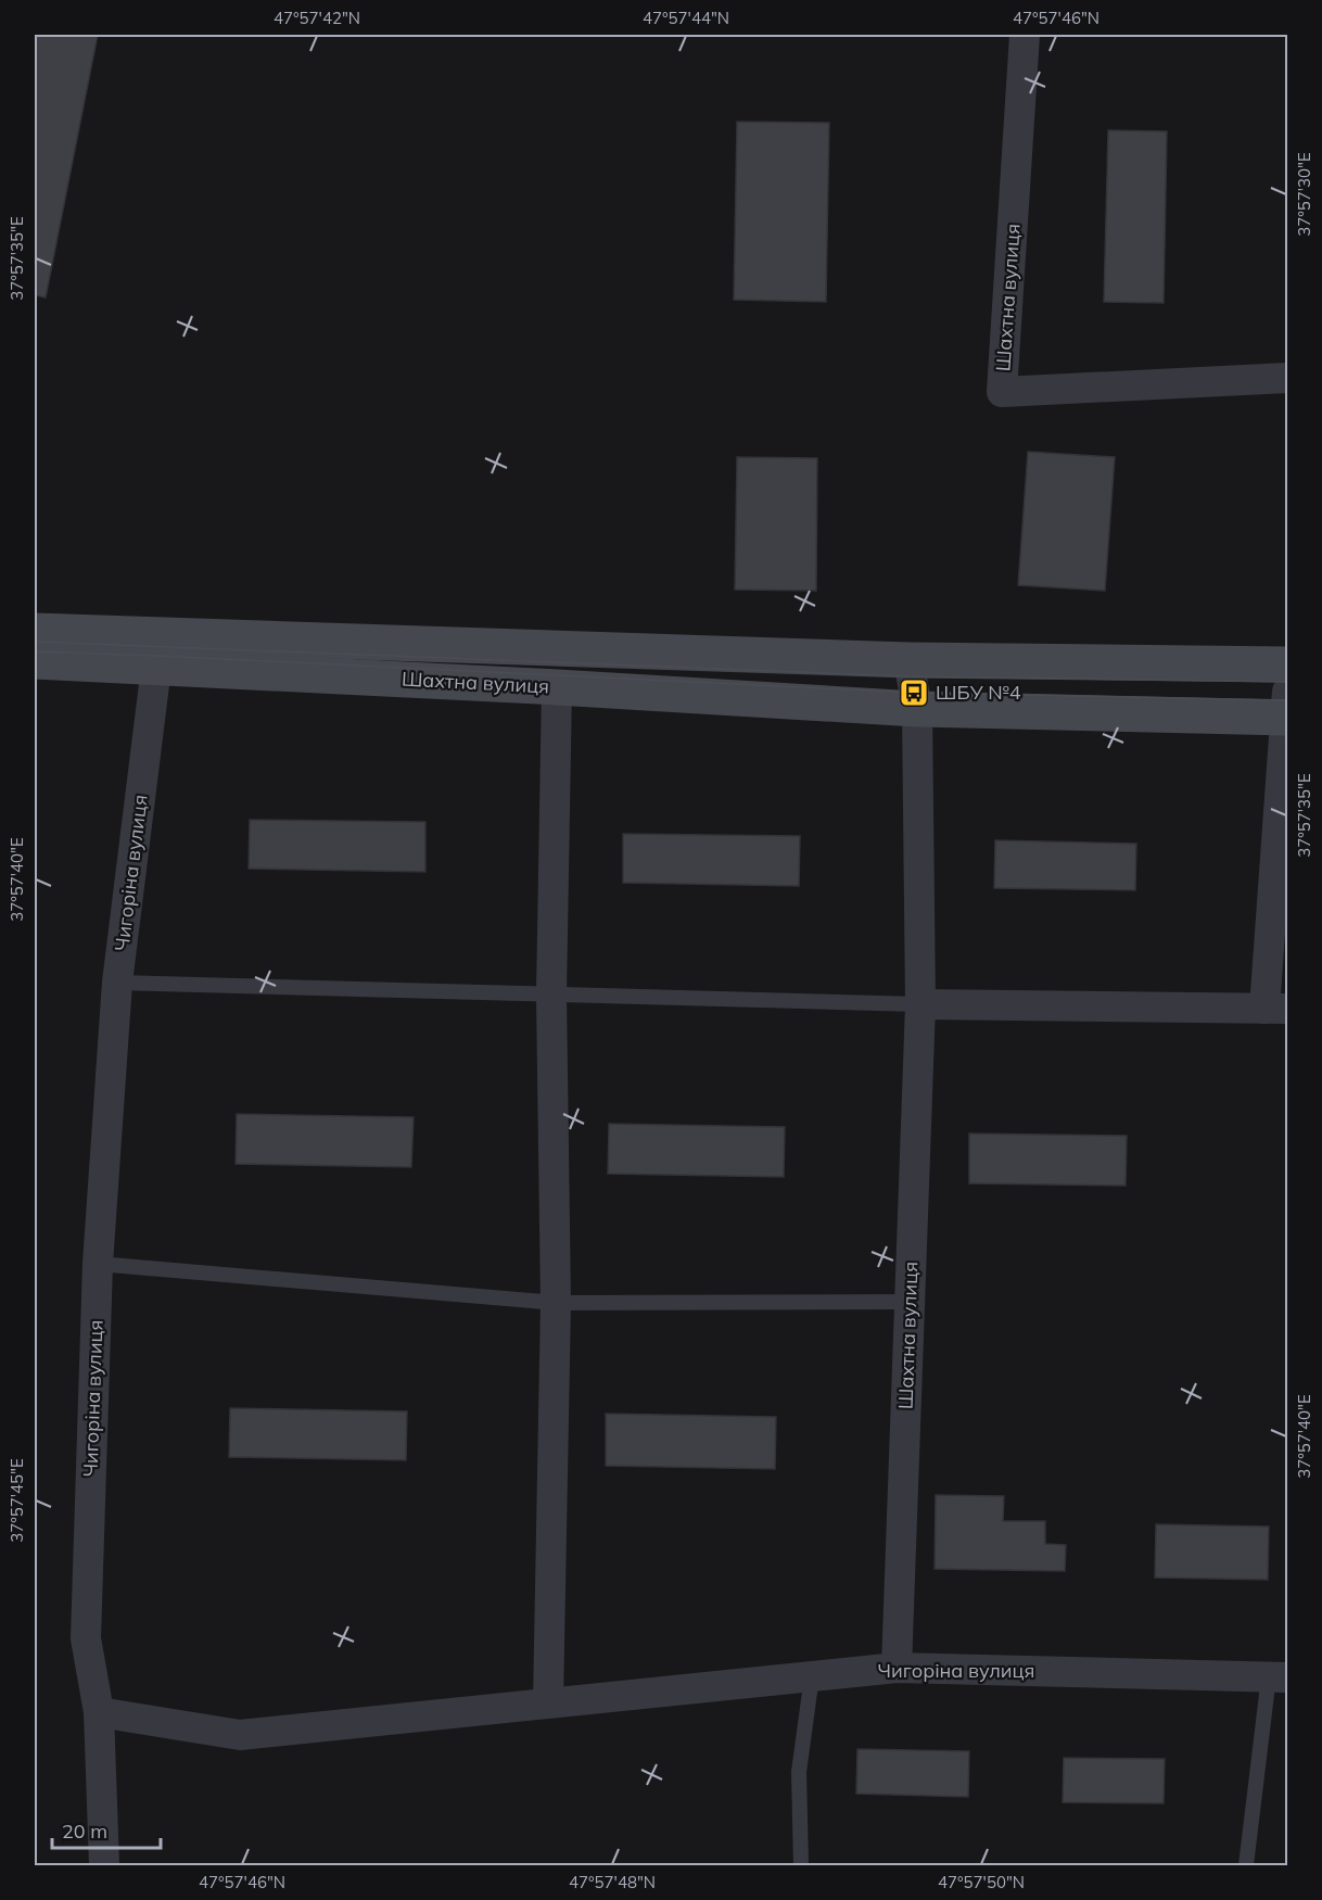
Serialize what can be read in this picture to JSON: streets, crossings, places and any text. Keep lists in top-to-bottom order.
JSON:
{
  "streets": {
    "main road": ["Шахтна вулиця"],
    "street": ["Чигоріна вулиця"]
  },
  "crossings": [
    ["Шахтна вулиця", "Чигоріна вулиця"]
  ],
  "places": {
    "bus stop": ["ШБУ №4"]
  },
  "scale_bar": "20 m",
  "coordinates": [
    "47°57'42\"N",
    "47°57'44\"N",
    "47°57'46\"N",
    "37°57'30\"E",
    "37°57'35\"E",
    "37°57'40\"E",
    "37°57'45\"E",
    "47°57'48\"N",
    "47°57'50\"N"
  ]
}
